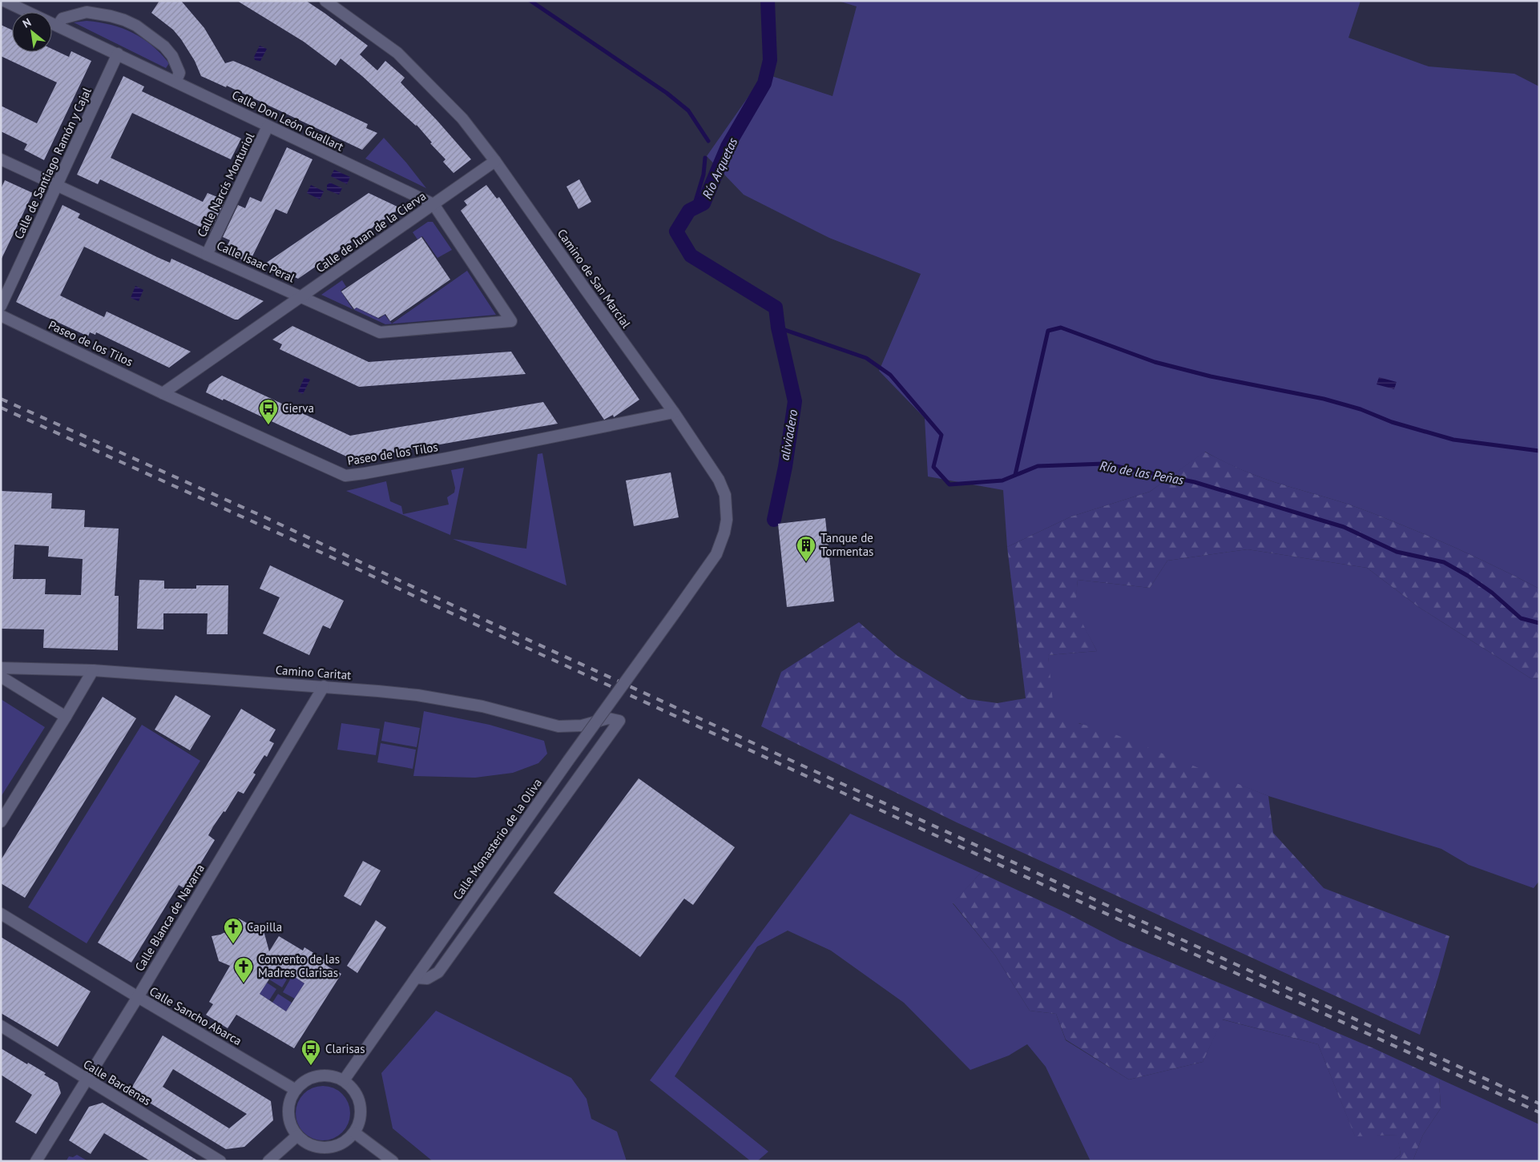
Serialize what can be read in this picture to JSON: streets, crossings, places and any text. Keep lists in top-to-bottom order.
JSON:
{
  "streets": {
    "street": [
      "Calle Don León Guallart",
      "Calle de Santiago Ramón y Cajal",
      "Calle Narcís Monturiol",
      "Calle de Juan de la Cierva",
      "Calle Isaac Peral",
      "Camino de San Marcial",
      "Paseo de los Tilos",
      "Camino Caritat",
      "Calle Monasterio de la Oliva",
      "Calle Blanca de Navarra",
      "Calle Sancho Abarca",
      "Calle Bardenas"
    ]
  },
  "crossings": [
    ["Calle Don León Guallart", "Calle de Santiago Ramón y Cajal"],
    ["Calle Don León Guallart", "Calle Narcís Monturiol"],
    ["Calle Don León Guallart", "Calle de Juan de la Cierva"],
    ["Calle Don León Guallart", "Calle Isaac Peral"],
    ["Calle de Santiago Ramón y Cajal", "Calle Isaac Peral"],
    ["Calle Narcís Monturiol", "Calle Isaac Peral"],
    ["Calle de Juan de la Cierva", "Calle Isaac Peral"],
    ["Calle de Juan de la Cierva", "Camino de San Marcial"],
    ["Calle de Juan de la Cierva", "Paseo de los Tilos"],
    ["Camino de San Marcial", "Paseo de los Tilos"],
    ["Camino de San Marcial", "Calle Monasterio de la Oliva"],
    ["Camino Caritat", "Calle Monasterio de la Oliva"],
    ["Camino Caritat", "Calle Blanca de Navarra"],
    ["Calle Monasterio de la Oliva", "Calle Sancho Abarca"],
    ["Calle Blanca de Navarra", "Calle Sancho Abarca"],
    ["Calle Blanca de Navarra", "Calle Bardenas"]
  ],
  "water": ["Río Arquetas", "aliviadero", "Río de las Peñas"],
  "places": {
    "bus stop": ["Cierva", "Clarisas"],
    "building": ["Tanque de Tormentas"],
    "church": ["Capilla", "Convento de las Madres Clarisas"]
  },
  "north": "top left"
}
